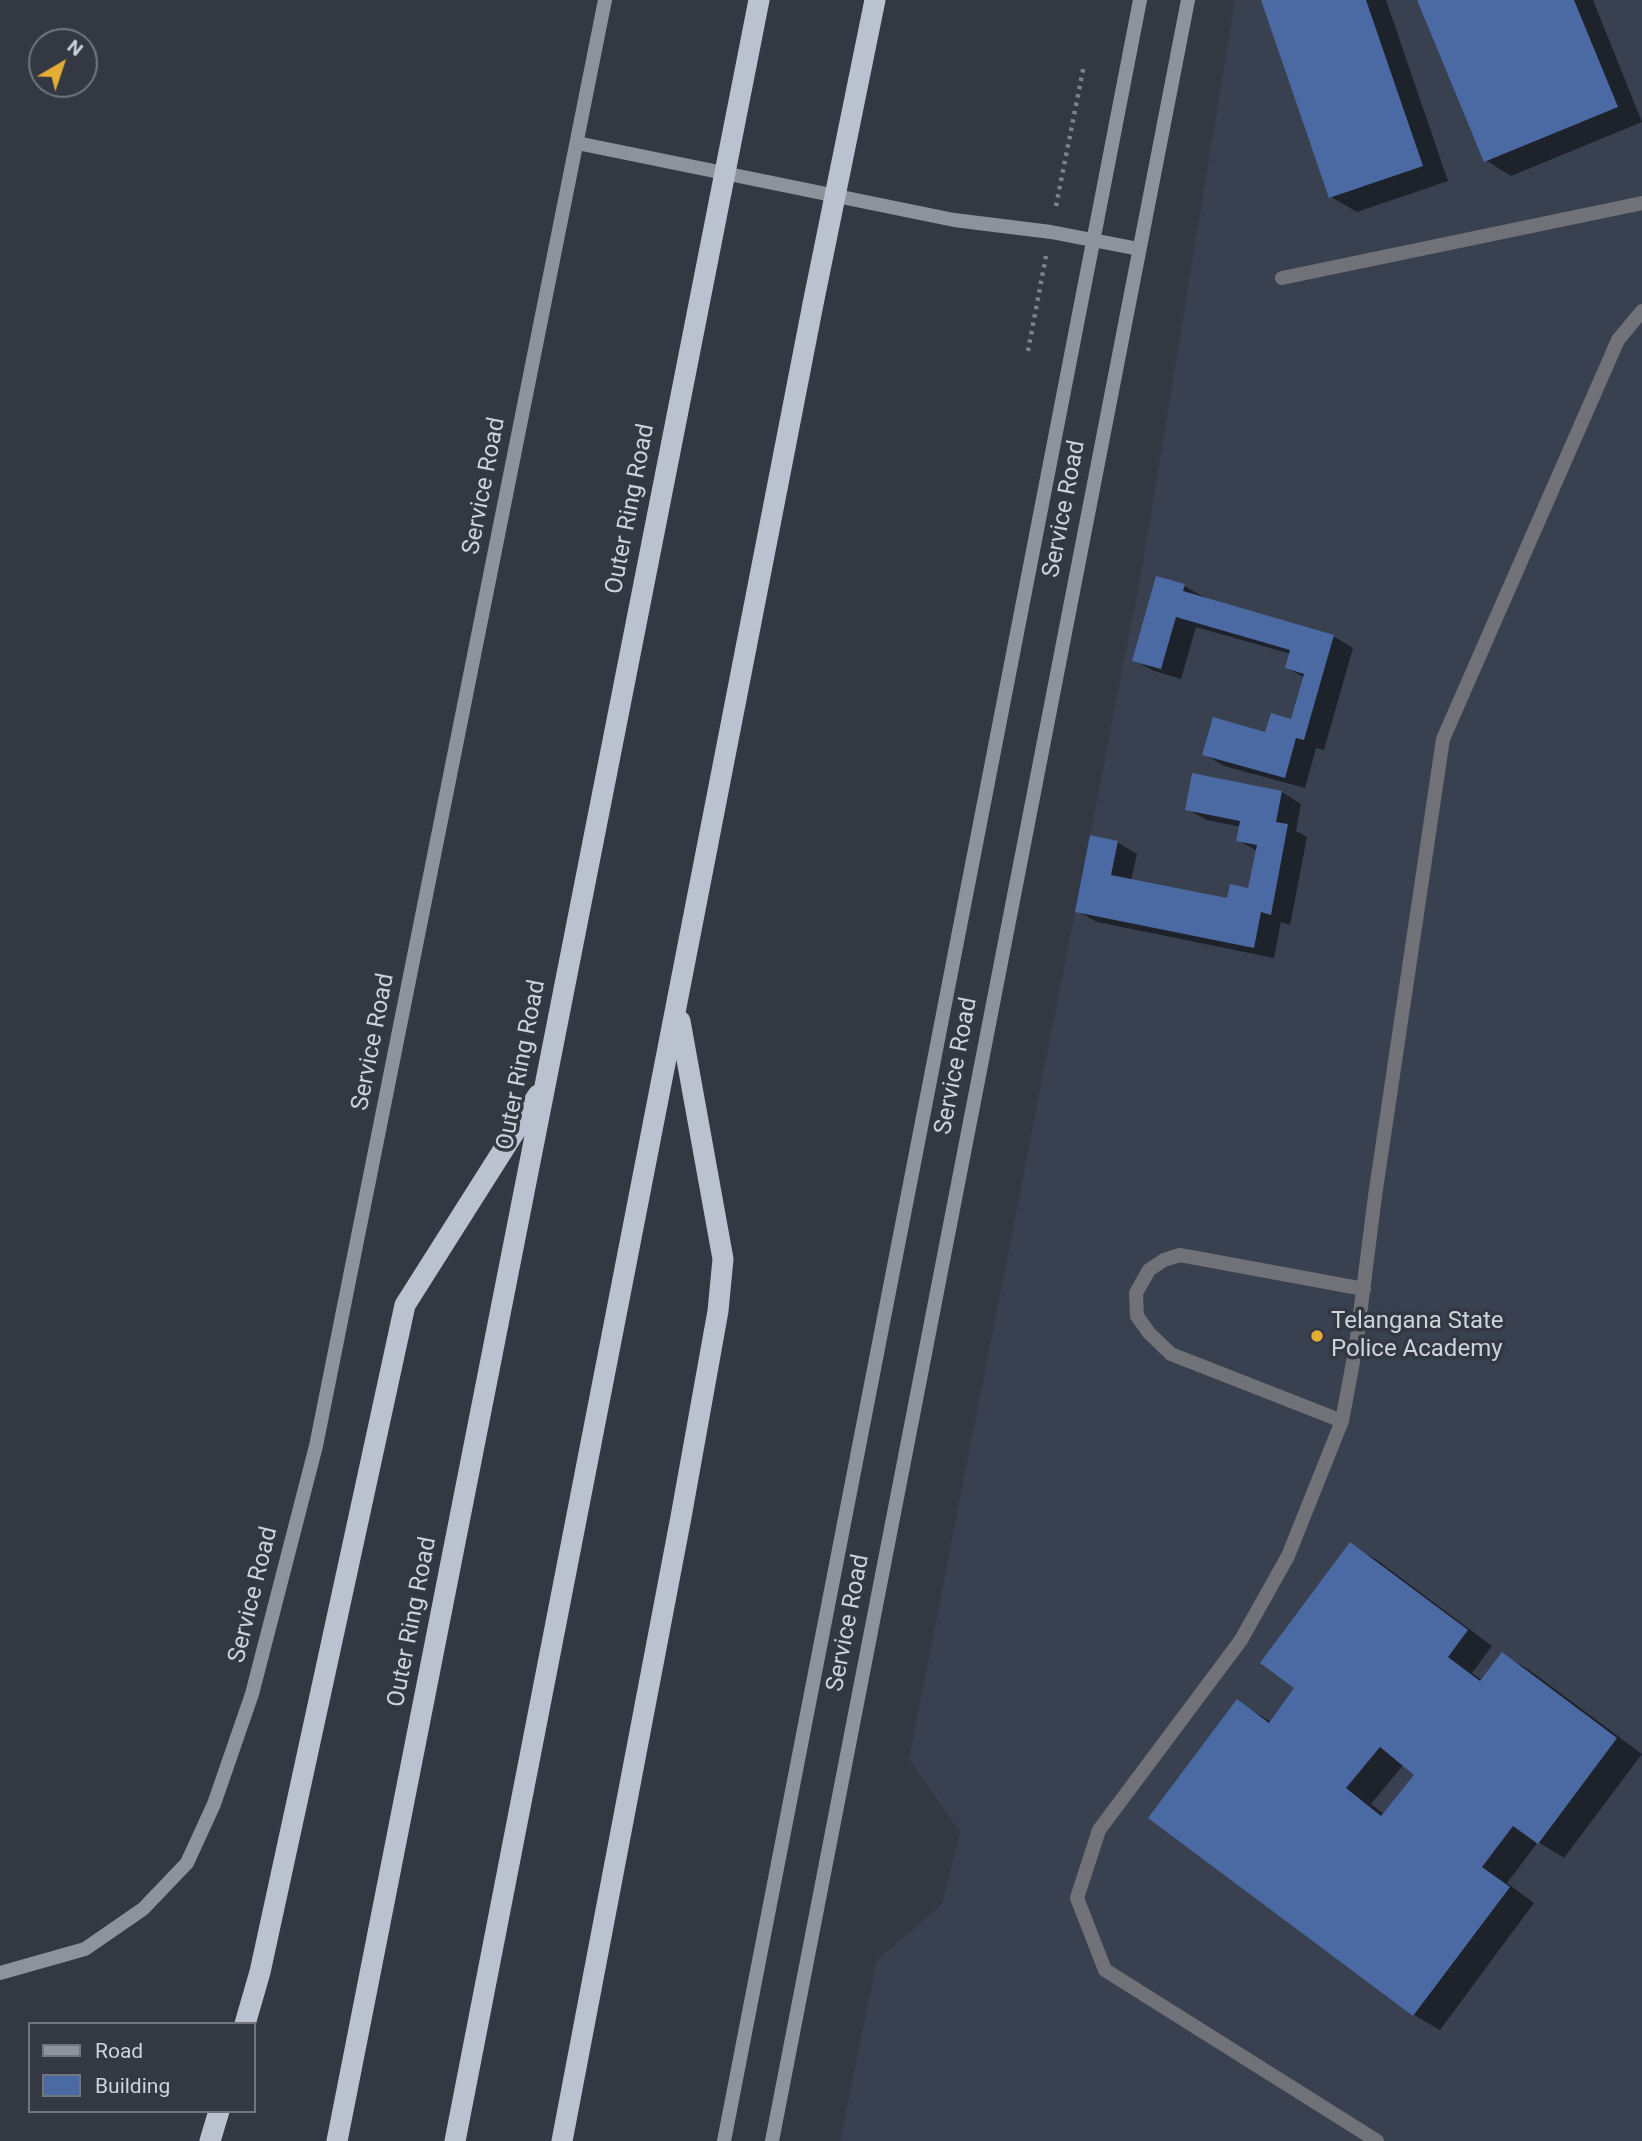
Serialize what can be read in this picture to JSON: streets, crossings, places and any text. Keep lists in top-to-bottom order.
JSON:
{
  "streets": {
    "highway": ["Outer Ring Road"],
    "main road": ["Service Road"]
  },
  "places": ["Telangana State Police Academy"],
  "legend": ["Road", "Building"],
  "north": "top right"
}
